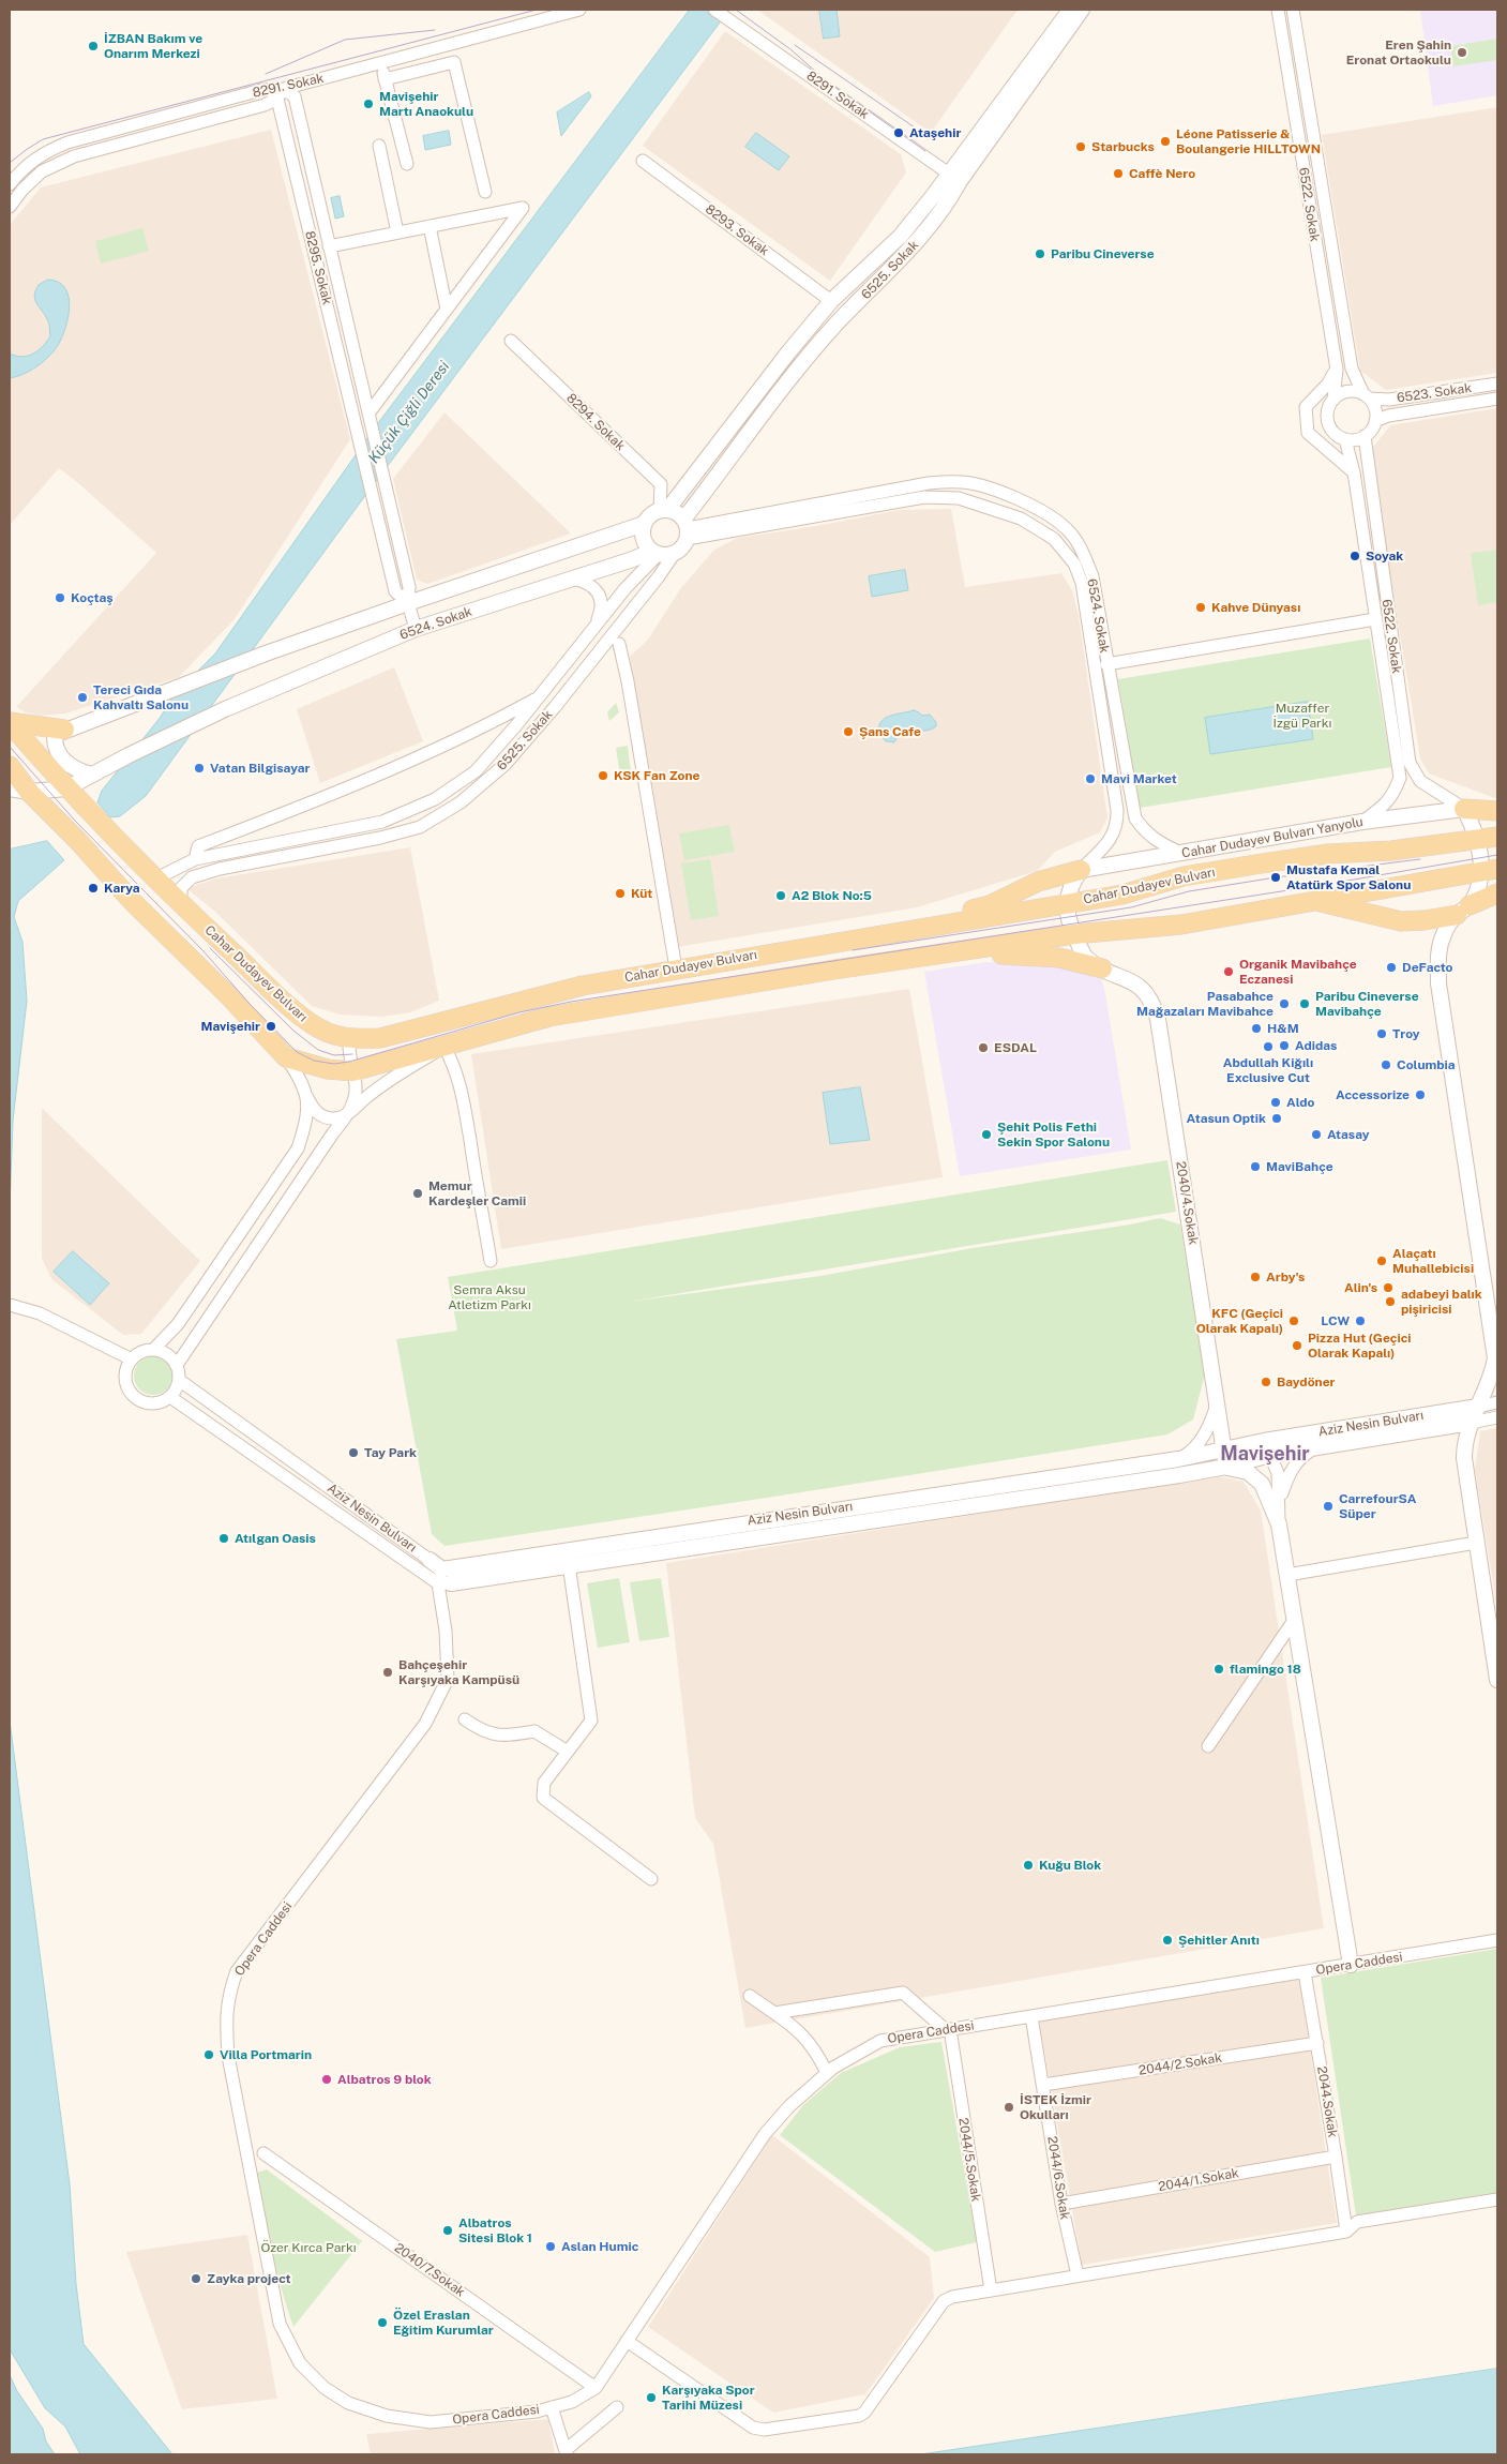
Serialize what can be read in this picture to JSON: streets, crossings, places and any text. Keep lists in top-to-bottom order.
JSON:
{
  "streets": {
    "main road": ["Cahar Dudayev Bulvarı"],
    "street": [
      "8291. Sokak",
      "6522. Sokak",
      "8293. Sokak",
      "8295. Sokak",
      "6525. Sokak",
      "6523. Sokak",
      "8294. Sokak",
      "6524. Sokak",
      "Cahar Dudayev Bulvarı Yanyolu",
      "2040/4.Sokak",
      "Aziz Nesin Bulvarı",
      "Opera Caddesi",
      "2044/2.Sokak",
      "2044.Sokak",
      "2044/5.Sokak",
      "2044/6.Sokak",
      "2044/1.Sokak",
      "2040/7.Sokak"
    ]
  },
  "crossings": [
    ["8291. Sokak", "8295. Sokak"],
    ["8291. Sokak", "6525. Sokak"],
    ["6522. Sokak", "6523. Sokak"],
    ["6522. Sokak", "Cahar Dudayev Bulvarı Yanyolu"],
    ["8293. Sokak", "6525. Sokak"],
    ["6525. Sokak", "8294. Sokak"],
    ["6525. Sokak", "6524. Sokak"],
    ["6525. Sokak", "Cahar Dudayev Bulvarı"],
    ["8294. Sokak", "6524. Sokak"],
    ["6524. Sokak", "Cahar Dudayev Bulvarı Yanyolu"],
    ["6524. Sokak", "Cahar Dudayev Bulvarı"],
    ["Cahar Dudayev Bulvarı", "2040/4.Sokak"],
    ["2040/4.Sokak", "Aziz Nesin Bulvarı"],
    ["Aziz Nesin Bulvarı", "Opera Caddesi"],
    ["Opera Caddesi", "2044.Sokak"],
    ["Opera Caddesi", "2044/5.Sokak"],
    ["Opera Caddesi", "2044/6.Sokak"],
    ["Opera Caddesi", "2040/7.Sokak"],
    ["2044/2.Sokak", "2044.Sokak"],
    ["2044/2.Sokak", "2044/6.Sokak"],
    ["2044.Sokak", "2044/1.Sokak"],
    ["2044/6.Sokak", "2044/1.Sokak"]
  ],
  "districts": ["Mavişehir"],
  "water": ["Küçük Çiğli Deresi"],
  "parks": ["Muzaffer İzgü Parkı", "Semra Aksu Atletizm Parkı", "Özer Kırca Parkı"],
  "places": [
    "İZBAN Bakım ve Onarım Merkezi",
    "Eren Şahin Eronat Ortaokulu",
    "Mavişehir Martı Anaokulu",
    "Ataşehir",
    "Léone Patisserie & Boulangerie HILLTOWN",
    "Starbucks",
    "Caffè Nero",
    "Paribu Cineverse",
    "Soyak",
    "Koçtaş",
    "Kahve Dünyası",
    "Tereci Gıda Kahvaltı Salonu",
    "Şans Cafe",
    "Vatan Bilgisayar",
    "KSK Fan Zone",
    "Mavi Market",
    "Mustafa Kemal Atatürk Spor Salonu",
    "Karya",
    "Küt",
    "A2 Blok No:5",
    "DeFacto",
    "Organik Mavibahçe Eczanesi",
    "Pasabahce Mağazaları Mavibahce",
    "Paribu Cineverse Mavibahçe",
    "Mavişehir",
    "H&M",
    "Troy",
    "Adidas",
    "Abdullah Kiğılı Exclusive Cut",
    "ESDAL",
    "Columbia",
    "Accessorize",
    "Aldo",
    "Atasun Optik",
    "Şehit Polis Fethi Sekin Spor Salonu",
    "Atasay",
    "MaviBahçe",
    "Memur Kardeşler Camii",
    "Alaçatı Muhallebicisi",
    "Arby's",
    "Alin's",
    "adabeyi balık pişiricisi",
    "KFC (Geçici Olarak Kapalı)",
    "LCW",
    "Pizza Hut (Geçici Olarak Kapalı)",
    "Baydöner",
    "Tay Park",
    "CarrefourSA Süper",
    "Atılgan Oasis",
    "flamingo 18",
    "Bahçeşehir Karşıyaka Kampüsü",
    "Kuğu Blok",
    "Şehitler Anıtı",
    "Villa Portmarin",
    "Albatros 9 blok",
    "İSTEK İzmir Okulları",
    "Albatros Sitesi Blok 1",
    "Aslan Humic",
    "Zayka project",
    "Özel Eraslan Eğitim Kurumlar",
    "Karşıyaka Spor Tarihi Müzesi"
  ]
}
